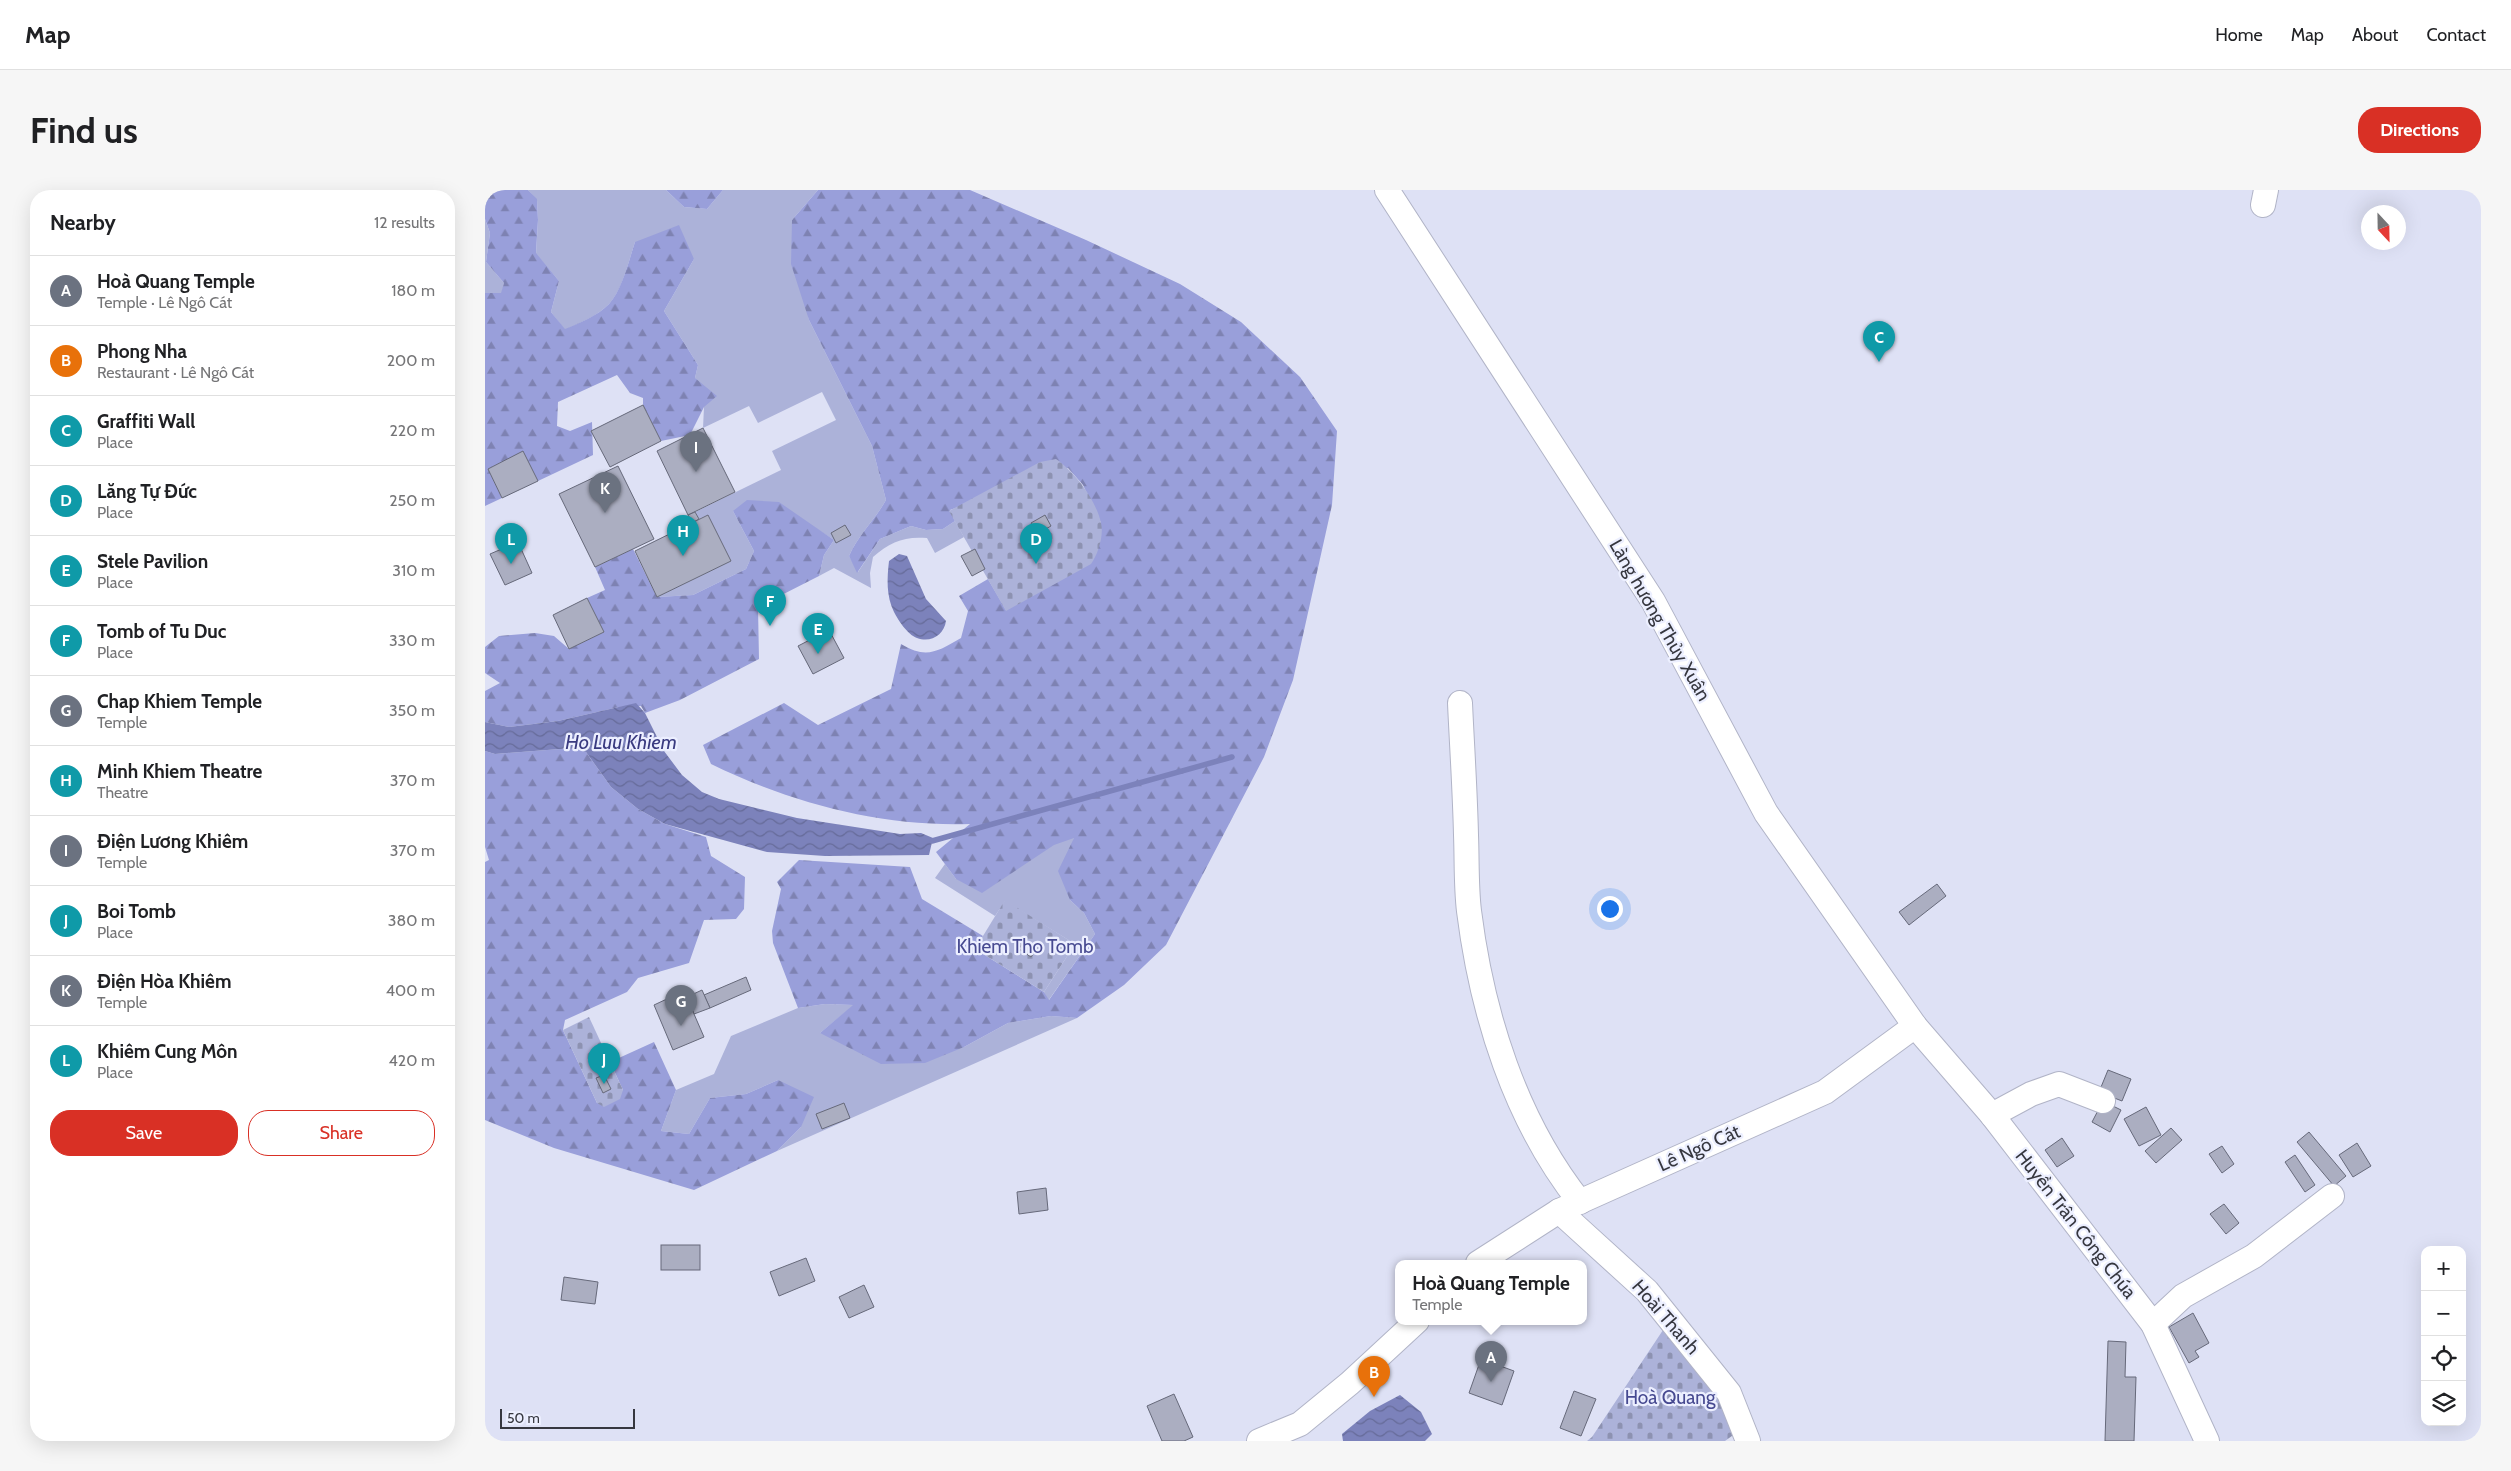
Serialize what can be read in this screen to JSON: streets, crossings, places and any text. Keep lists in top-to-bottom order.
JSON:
{
  "streets": {
    "street": [
      "Làng hương Thủy Xuân",
      "Lê Ngô Cát",
      "Huyền Trân Công Chúa",
      "Hoài Thanh"
    ]
  },
  "crossings": [
    ["Làng hương Thủy Xuân", "Lê Ngô Cát"],
    ["Làng hương Thủy Xuân", "Huyền Trân Công Chúa"],
    ["Lê Ngô Cát", "Huyền Trân Công Chúa"],
    ["Lê Ngô Cát", "Hoài Thanh"]
  ],
  "water": ["Ho Luu Khiem"],
  "parks": ["Khiem Tho Tomb", "Hoà Quang"],
  "scale_bar": "50 m",
  "north": "bottom",
  "page": {
    "header": "Map",
    "nav": [
      "Home",
      "Map",
      "About",
      "Contact"
    ],
    "buttons": [
      "Directions",
      ["Save", "Share"]
    ],
    "title": "Find us",
    "heading": ["Nearby", "12 results"],
    "list": [
      {
        "mark": "A",
        "name": "Hoà Quang Temple",
        "note": "Temple · Lê Ngô Cát",
        "value": "180 m"
      },
      {
        "mark": "B",
        "name": "Phong Nha",
        "note": "Restaurant · Lê Ngô Cát",
        "value": "200 m"
      },
      {
        "mark": "C",
        "name": "Graffiti Wall",
        "note": "Place",
        "value": "220 m"
      },
      {
        "mark": "D",
        "name": "Lăng Tự Đức",
        "note": "Place",
        "value": "250 m"
      },
      {
        "mark": "E",
        "name": "Stele Pavilion",
        "note": "Place",
        "value": "310 m"
      },
      {
        "mark": "F",
        "name": "Tomb of Tu Duc",
        "note": "Place",
        "value": "330 m"
      },
      {
        "mark": "G",
        "name": "Chap Khiem Temple",
        "note": "Temple",
        "value": "350 m"
      },
      {
        "mark": "H",
        "name": "Minh Khiem Theatre",
        "note": "Theatre",
        "value": "370 m"
      },
      {
        "mark": "I",
        "name": "Điện Lương Khiêm",
        "note": "Temple",
        "value": "370 m"
      },
      {
        "mark": "J",
        "name": "Boi Tomb",
        "note": "Place",
        "value": "380 m"
      },
      {
        "mark": "K",
        "name": "Điện Hòa Khiêm",
        "note": "Temple",
        "value": "400 m"
      },
      {
        "mark": "L",
        "name": "Khiêm Cung Môn",
        "note": "Place",
        "value": "420 m"
      }
    ],
    "pins": [
      "C",
      "I",
      "K",
      "H",
      "D",
      "L",
      "F",
      "E",
      "G",
      "J",
      "A",
      "B"
    ],
    "map_buttons": ["+", "−"],
    "popup": ["Hoà Quang Temple", "Temple"],
    "scale": "50 m"
  }
}
